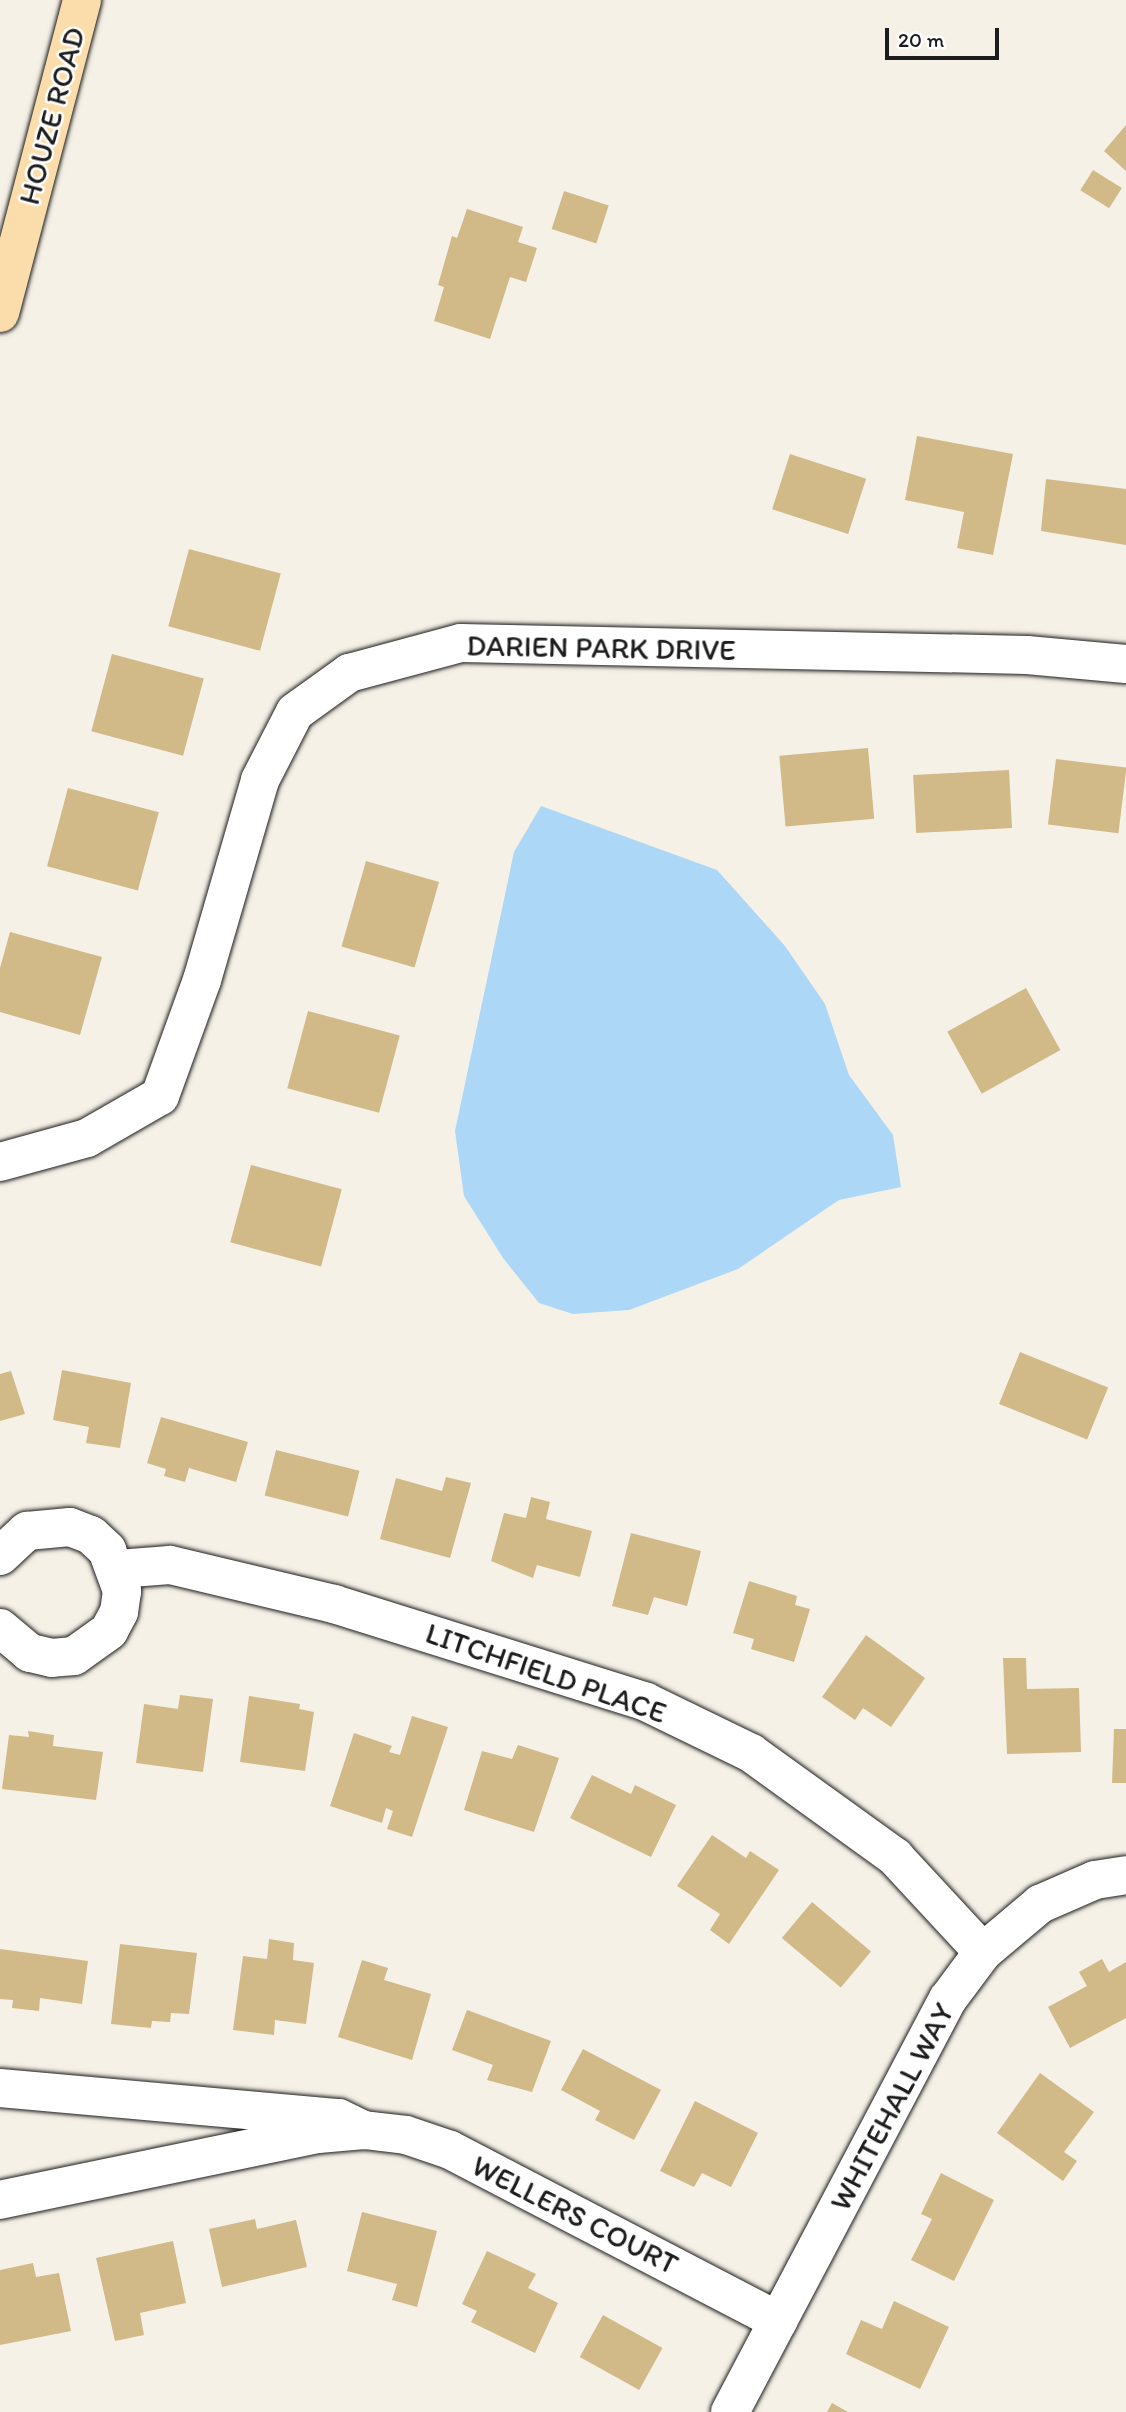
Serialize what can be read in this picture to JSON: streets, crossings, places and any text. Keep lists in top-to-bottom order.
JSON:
{
  "streets": {
    "main road": ["HOUZE ROAD"],
    "street": [
      "DARIEN PARK DRIVE",
      "LITCHFIELD PLACE",
      "WHITEHALL WAY",
      "WELLERS COURT"
    ]
  },
  "crossings": [
    ["LITCHFIELD PLACE", "WHITEHALL WAY"],
    ["WHITEHALL WAY", "WELLERS COURT"]
  ],
  "scale_bar": "20 m"
}
